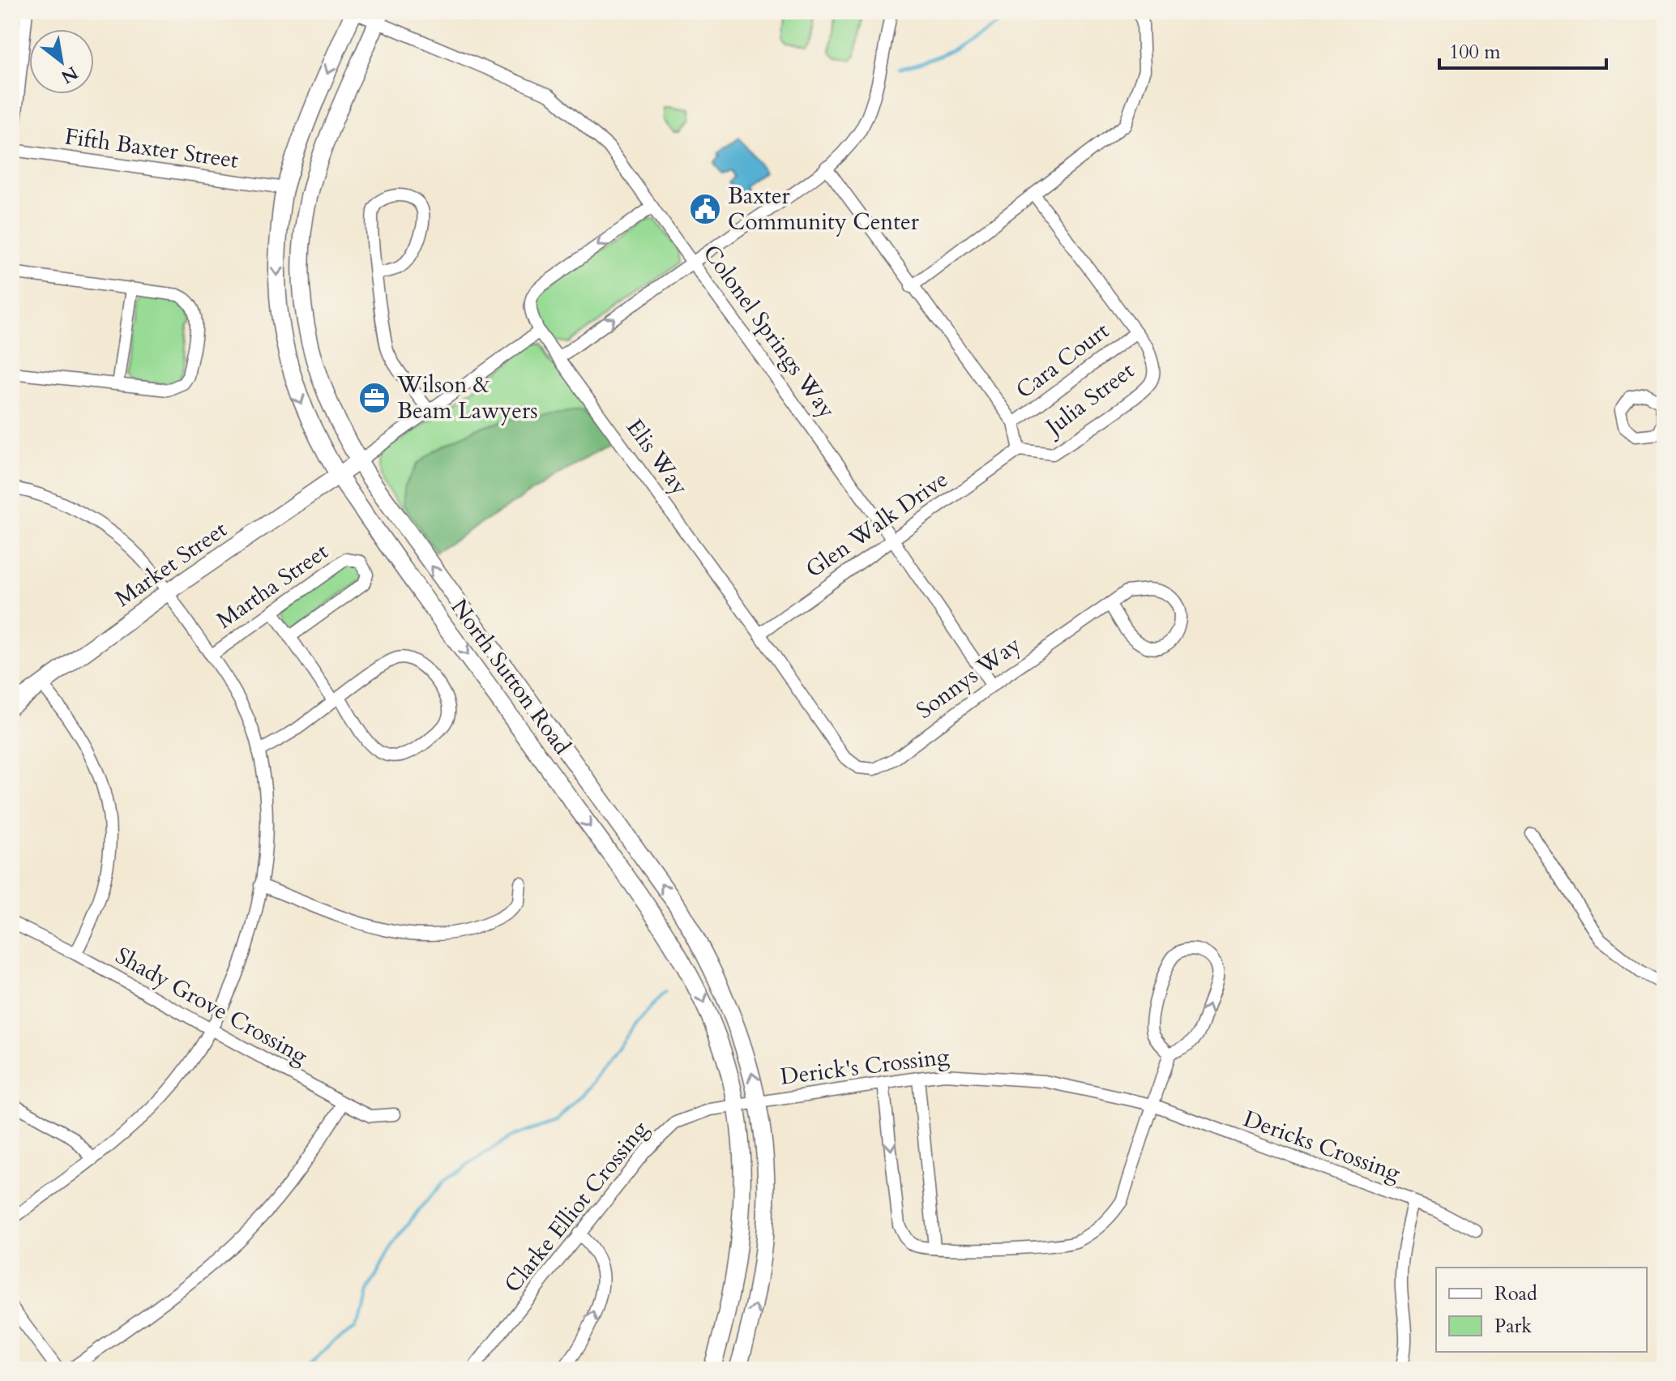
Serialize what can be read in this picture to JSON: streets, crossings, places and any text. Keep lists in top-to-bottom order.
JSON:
{
  "streets": {
    "main road": ["Market Street", "North Sutton Road"],
    "street": [
      "Fifth Baxter Street",
      "Colonel Springs Way",
      "Cara Court",
      "Julia Street",
      "Elis Way",
      "Glen Walk Drive",
      "Martha Street",
      "Sonnys Way",
      "Shady Grove Crossing",
      "Derick's Crossing",
      "Dericks Crossing",
      "Clarke Elliot Crossing"
    ]
  },
  "crossings": [
    ["Fifth Baxter Street", "North Sutton Road"],
    ["Colonel Springs Way", "Elis Way"],
    ["Colonel Springs Way", "Glen Walk Drive"],
    ["Colonel Springs Way", "North Sutton Road"],
    ["Colonel Springs Way", "Sonnys Way"],
    ["Cara Court", "Julia Street"],
    ["Julia Street", "Glen Walk Drive"],
    ["Elis Way", "Glen Walk Drive"],
    ["Elis Way", "Sonnys Way"],
    ["Market Street", "North Sutton Road"],
    ["North Sutton Road", "Derick's Crossing"],
    ["North Sutton Road", "Clarke Elliot Crossing"],
    ["Derick's Crossing", "Dericks Crossing"],
    ["Derick's Crossing", "Clarke Elliot Crossing"]
  ],
  "places": {
    "public building": ["Baxter Community Center"],
    "office": ["Wilson & Beam Lawyers"]
  },
  "legend": ["Road", "Park"],
  "scale_bar": "100 m",
  "north": "bottom right"
}
